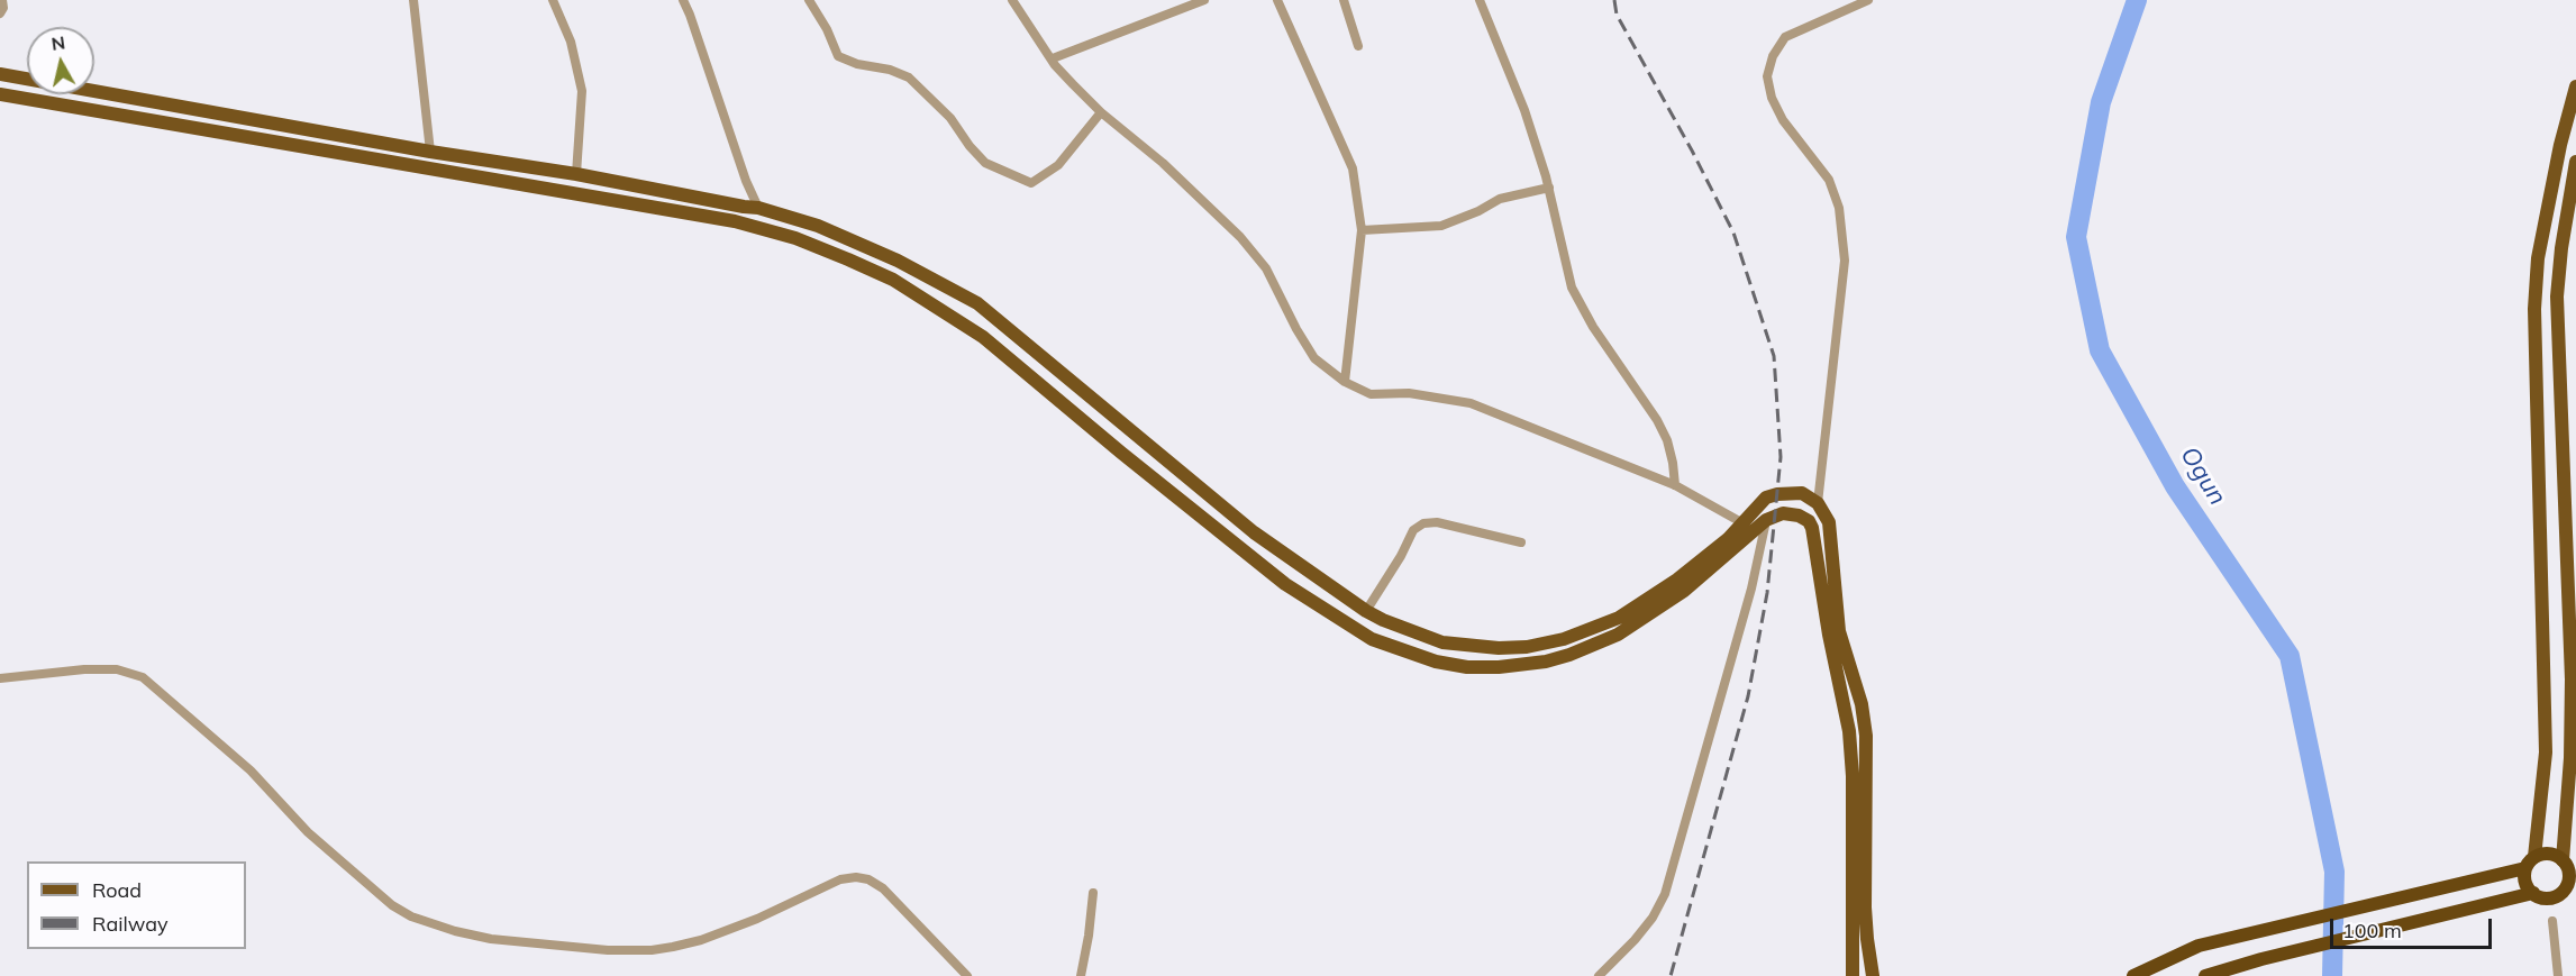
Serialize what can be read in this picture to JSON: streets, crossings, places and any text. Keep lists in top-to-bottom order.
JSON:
{
  "water": ["Ogun"],
  "legend": ["Road", "Railway"],
  "scale_bar": "100 m",
  "north": "top"
}
